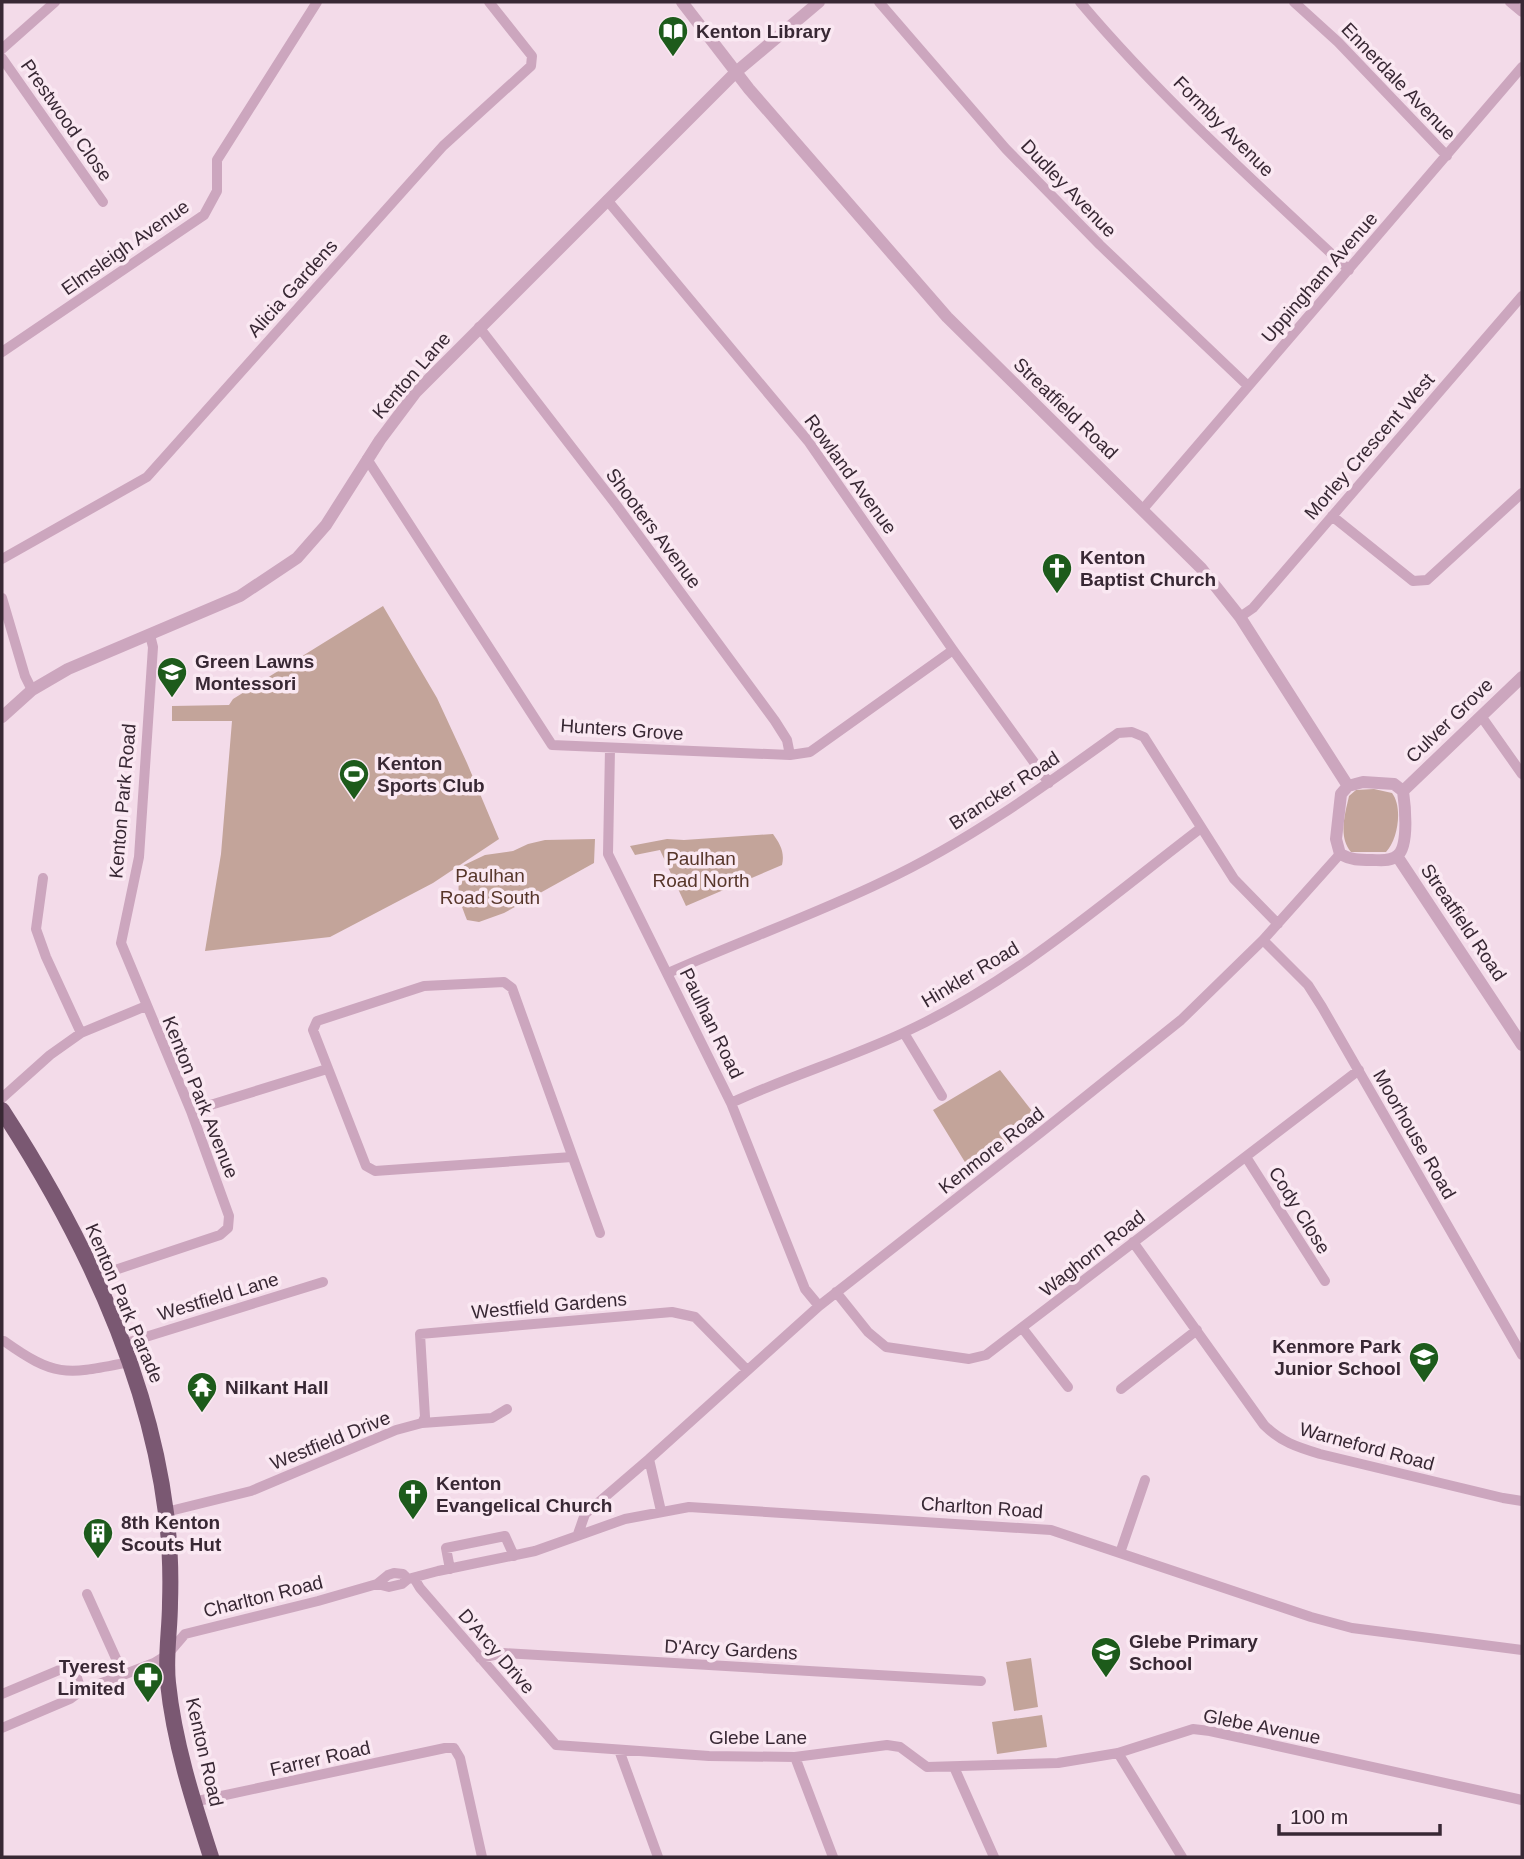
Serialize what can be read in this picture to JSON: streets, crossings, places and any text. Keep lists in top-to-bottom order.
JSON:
{
  "streets": {
    "main road": ["Kenton Park Parade", "Kenton Road"],
    "street": [
      "Ennerdale Avenue",
      "Prestwood Close",
      "Formby Avenue",
      "Dudley Avenue",
      "Elmsleigh Avenue",
      "Uppingham Avenue",
      "Alicia Gardens",
      "Kenton Lane",
      "Streatfield Road",
      "Morley Crescent West",
      "Rowland Avenue",
      "Shooters Avenue",
      "Culver Grove",
      "Hunters Grove",
      "Brancker Road",
      "Kenton Park Road",
      "Hinkler Road",
      "Paulhan Road",
      "Kenton Park Avenue",
      "Moorhouse Road",
      "Kenmore Road",
      "Cody Close",
      "Waghorn Road",
      "Westfield Lane",
      "Westfield Gardens",
      "Westfield Drive",
      "Warneford Road",
      "Charlton Road",
      "D'Arcy Gardens",
      "D'Arcy Drive",
      "Glebe Avenue",
      "Glebe Lane",
      "Farrer Road"
    ]
  },
  "crossings": [
    ["Ennerdale Avenue", "Uppingham Avenue"],
    ["Formby Avenue", "Uppingham Avenue"],
    ["Dudley Avenue", "Uppingham Avenue"],
    ["Uppingham Avenue", "Streatfield Road"],
    ["Kenton Lane", "Streatfield Road"],
    ["Kenton Lane", "Rowland Avenue"],
    ["Kenton Lane", "Shooters Avenue"],
    ["Kenton Lane", "Hunters Grove"],
    ["Kenton Lane", "Kenton Park Road"],
    ["Streatfield Road", "Morley Crescent West"],
    ["Streatfield Road", "Culver Grove"],
    ["Streatfield Road", "Kenmore Road"],
    ["Rowland Avenue", "Hunters Grove"],
    ["Rowland Avenue", "Brancker Road"],
    ["Shooters Avenue", "Hunters Grove"],
    ["Culver Grove", "Kenmore Road"],
    ["Hunters Grove", "Paulhan Road"],
    ["Brancker Road", "Hinkler Road"],
    ["Brancker Road", "Paulhan Road"],
    ["Brancker Road", "Kenmore Road"],
    ["Kenton Park Road", "Kenton Park Avenue"],
    ["Hinkler Road", "Paulhan Road"],
    ["Paulhan Road", "Kenmore Road"],
    ["Kenton Park Avenue", "Kenton Park Parade"],
    ["Moorhouse Road", "Kenmore Road"],
    ["Moorhouse Road", "Waghorn Road"],
    ["Kenmore Road", "Waghorn Road"],
    ["Kenmore Road", "Westfield Gardens"],
    ["Kenmore Road", "Charlton Road"],
    ["Cody Close", "Waghorn Road"],
    ["Waghorn Road", "Warneford Road"],
    ["Westfield Lane", "Kenton Park Parade"],
    ["Kenton Park Parade", "Westfield Drive"],
    ["Kenton Park Parade", "Charlton Road"],
    ["Kenton Park Parade", "Kenton Road"],
    ["Westfield Gardens", "Westfield Drive"],
    ["Charlton Road", "D'Arcy Drive"],
    ["Charlton Road", "Kenton Road"],
    ["D'Arcy Gardens", "D'Arcy Drive"],
    ["D'Arcy Drive", "Glebe Lane"],
    ["Glebe Avenue", "Glebe Lane"],
    ["Kenton Road", "Farrer Road"]
  ],
  "parks": ["Paulhan Road North", "Paulhan Road South"],
  "places": {
    "library": ["Kenton Library"],
    "church": ["Kenton Baptist Church", "Kenton Evangelical Church"],
    "school or university": ["Green Lawns Montessori", "Kenmore Park Junior School", "Glebe Primary School"],
    "sports": ["Kenton Sports Club"],
    "temple": ["Nilkant Hall"],
    "building": ["8th Kenton Scouts Hut"],
    "pharmacy": ["Tyerest Limited"]
  },
  "scale_bar": "100 m"
}
